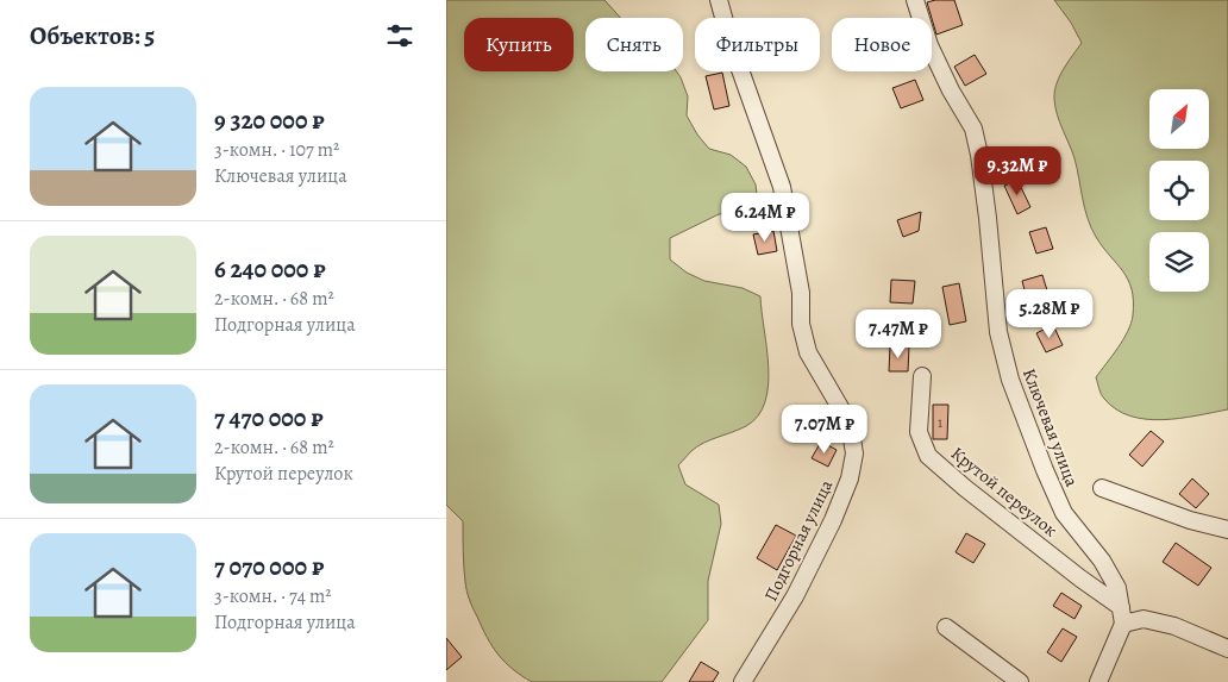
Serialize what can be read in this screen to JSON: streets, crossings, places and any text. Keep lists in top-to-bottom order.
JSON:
{
  "streets": {
    "street": ["Ключевая улица", "Крутой переулок", "Подгорная улица"]
  },
  "crossings": [
    ["Ключевая улица", "Крутой переулок"]
  ],
  "house_numbers": ["1"],
  "north": "top right",
  "page": {
    "heading": "Объектов: 5",
    "chip": [
      "Купить",
      "Снять",
      "Фильтры",
      "Новое"
    ],
    "list": [
      {
        "name": "9 320 000 ₽",
        "note": "3-комн. · 107 m² · Ключевая улица"
      },
      {
        "name": "6 240 000 ₽",
        "note": "2-комн. · 68 m² · Подгорная улица"
      },
      {
        "name": "7 470 000 ₽",
        "note": "2-комн. · 68 m² · Крутой переулок"
      },
      {
        "name": "7 070 000 ₽",
        "note": "3-комн. · 74 m² · Подгорная улица"
      }
    ],
    "price": [
      "9.32M ₽",
      "6.24M ₽",
      "5.28M ₽",
      "7.47M ₽",
      "7.07M ₽"
    ]
  }
}
